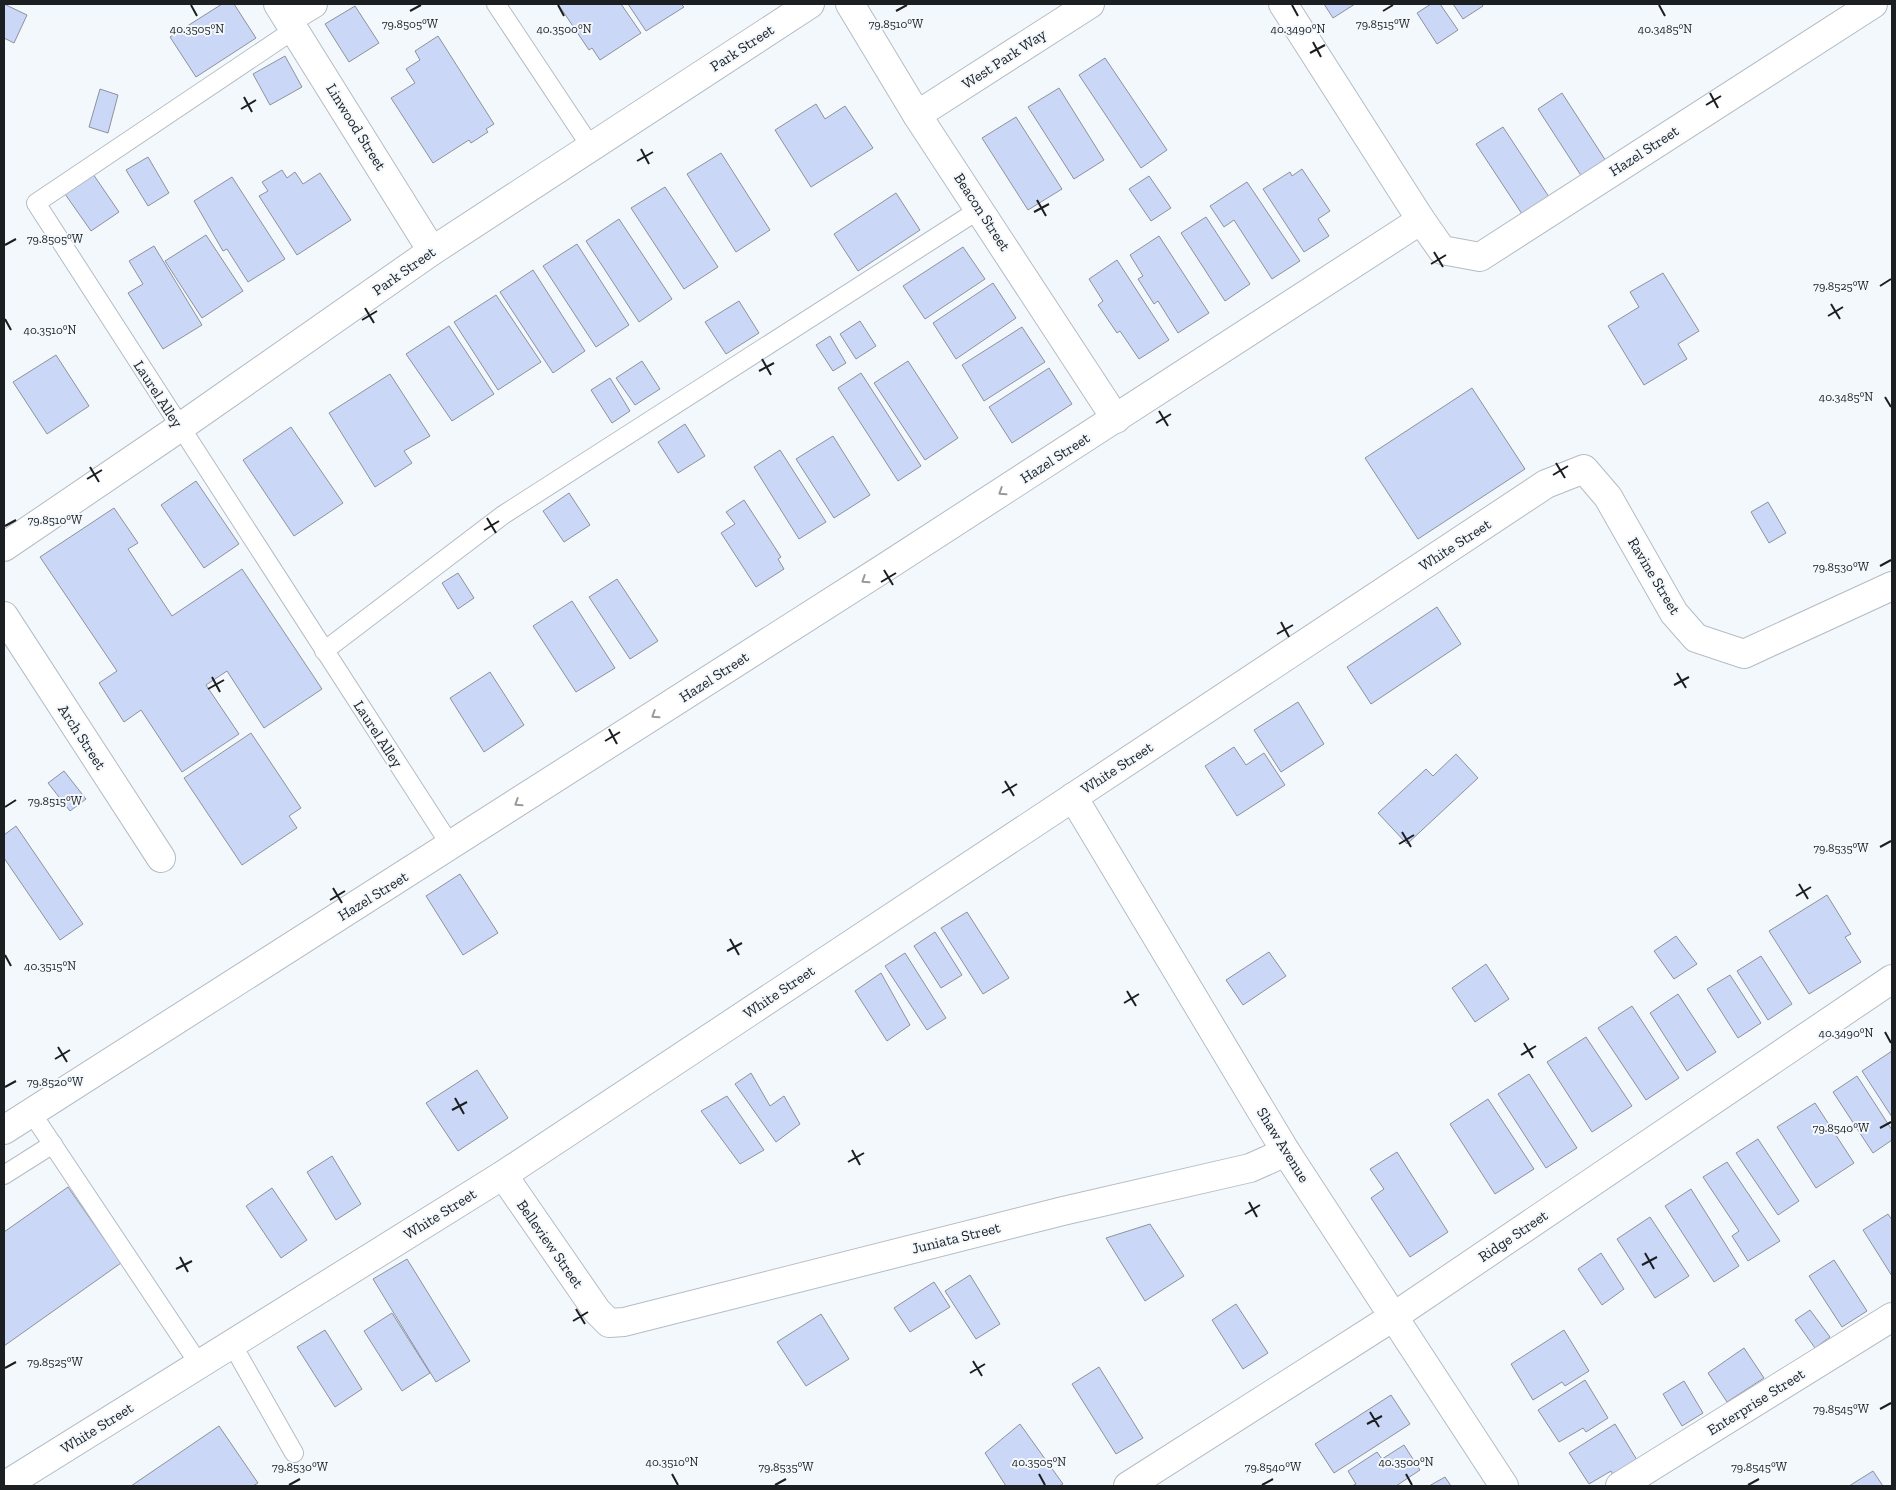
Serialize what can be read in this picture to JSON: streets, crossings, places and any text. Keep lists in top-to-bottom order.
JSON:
{
  "streets": {
    "street": [
      "Park Street",
      "West Park Way",
      "Linwood Street",
      "Hazel Street",
      "Beacon Street",
      "White Street",
      "Ravine Street",
      "Arch Street",
      "Shaw Avenue",
      "Ridge Street",
      "Juniata Street",
      "Belleview Street",
      "Enterprise Street"
    ],
    "lane": ["Laurel Alley"]
  },
  "crossings": [
    ["Park Street", "Linwood Street"],
    ["Park Street", "Laurel Alley"],
    ["West Park Way", "Beacon Street"],
    ["Linwood Street", "Laurel Alley"],
    ["Hazel Street", "Beacon Street"],
    ["Hazel Street", "Laurel Alley"],
    ["White Street", "Ravine Street"],
    ["White Street", "Shaw Avenue"],
    ["White Street", "Belleview Street"],
    ["Shaw Avenue", "Ridge Street"],
    ["Shaw Avenue", "Juniata Street"],
    ["Juniata Street", "Belleview Street"]
  ],
  "coordinates": [
    "79.8510°W",
    "79.8505°W",
    "79.8515°W",
    "40.3490°N",
    "40.3505°N",
    "40.3500°N",
    "40.3485°N",
    "79.8525°W",
    "40.3510°N",
    "79.8530°W",
    "79.8535°W",
    "40.3515°N",
    "79.8520°W",
    "79.8540°W",
    "79.8545°W"
  ]
}
